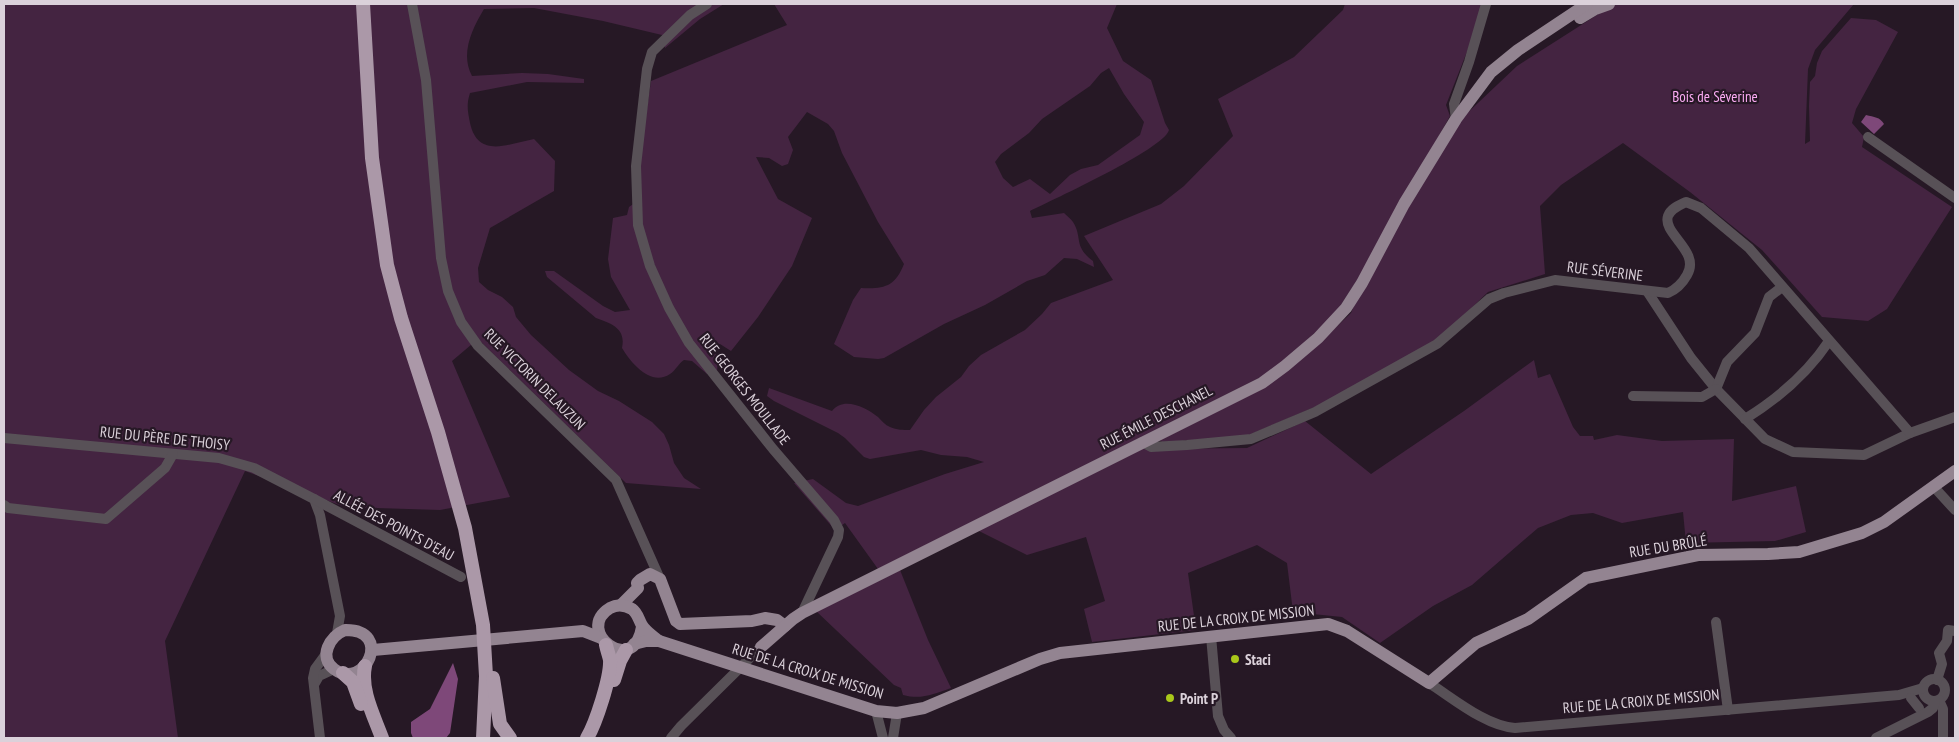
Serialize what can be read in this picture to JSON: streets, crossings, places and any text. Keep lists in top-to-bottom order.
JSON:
{
  "streets": {
    "main road": ["RUE ÉMILE DESCHANEL", "RUE DU BRÛLÉ", "RUE DE LA CROIX DE MISSION"],
    "street": [
      "RUE SÉVERINE",
      "RUE VICTORIN DELAUZUN",
      "RUE GEORGES MOULLADE",
      "RUE DU PÈRE DE THOISY",
      "ALLÉE DES POINTS D'EAU"
    ]
  },
  "crossings": [
    ["RUE SÉVERINE", "RUE ÉMILE DESCHANEL"],
    ["RUE GEORGES MOULLADE", "RUE ÉMILE DESCHANEL"],
    ["RUE DU PÈRE DE THOISY", "ALLÉE DES POINTS D'EAU"],
    ["RUE DU BRÛLÉ", "RUE DE LA CROIX DE MISSION"]
  ],
  "parks": ["Bois de Séverine"],
  "places": ["Staci", "Point P"]
}
